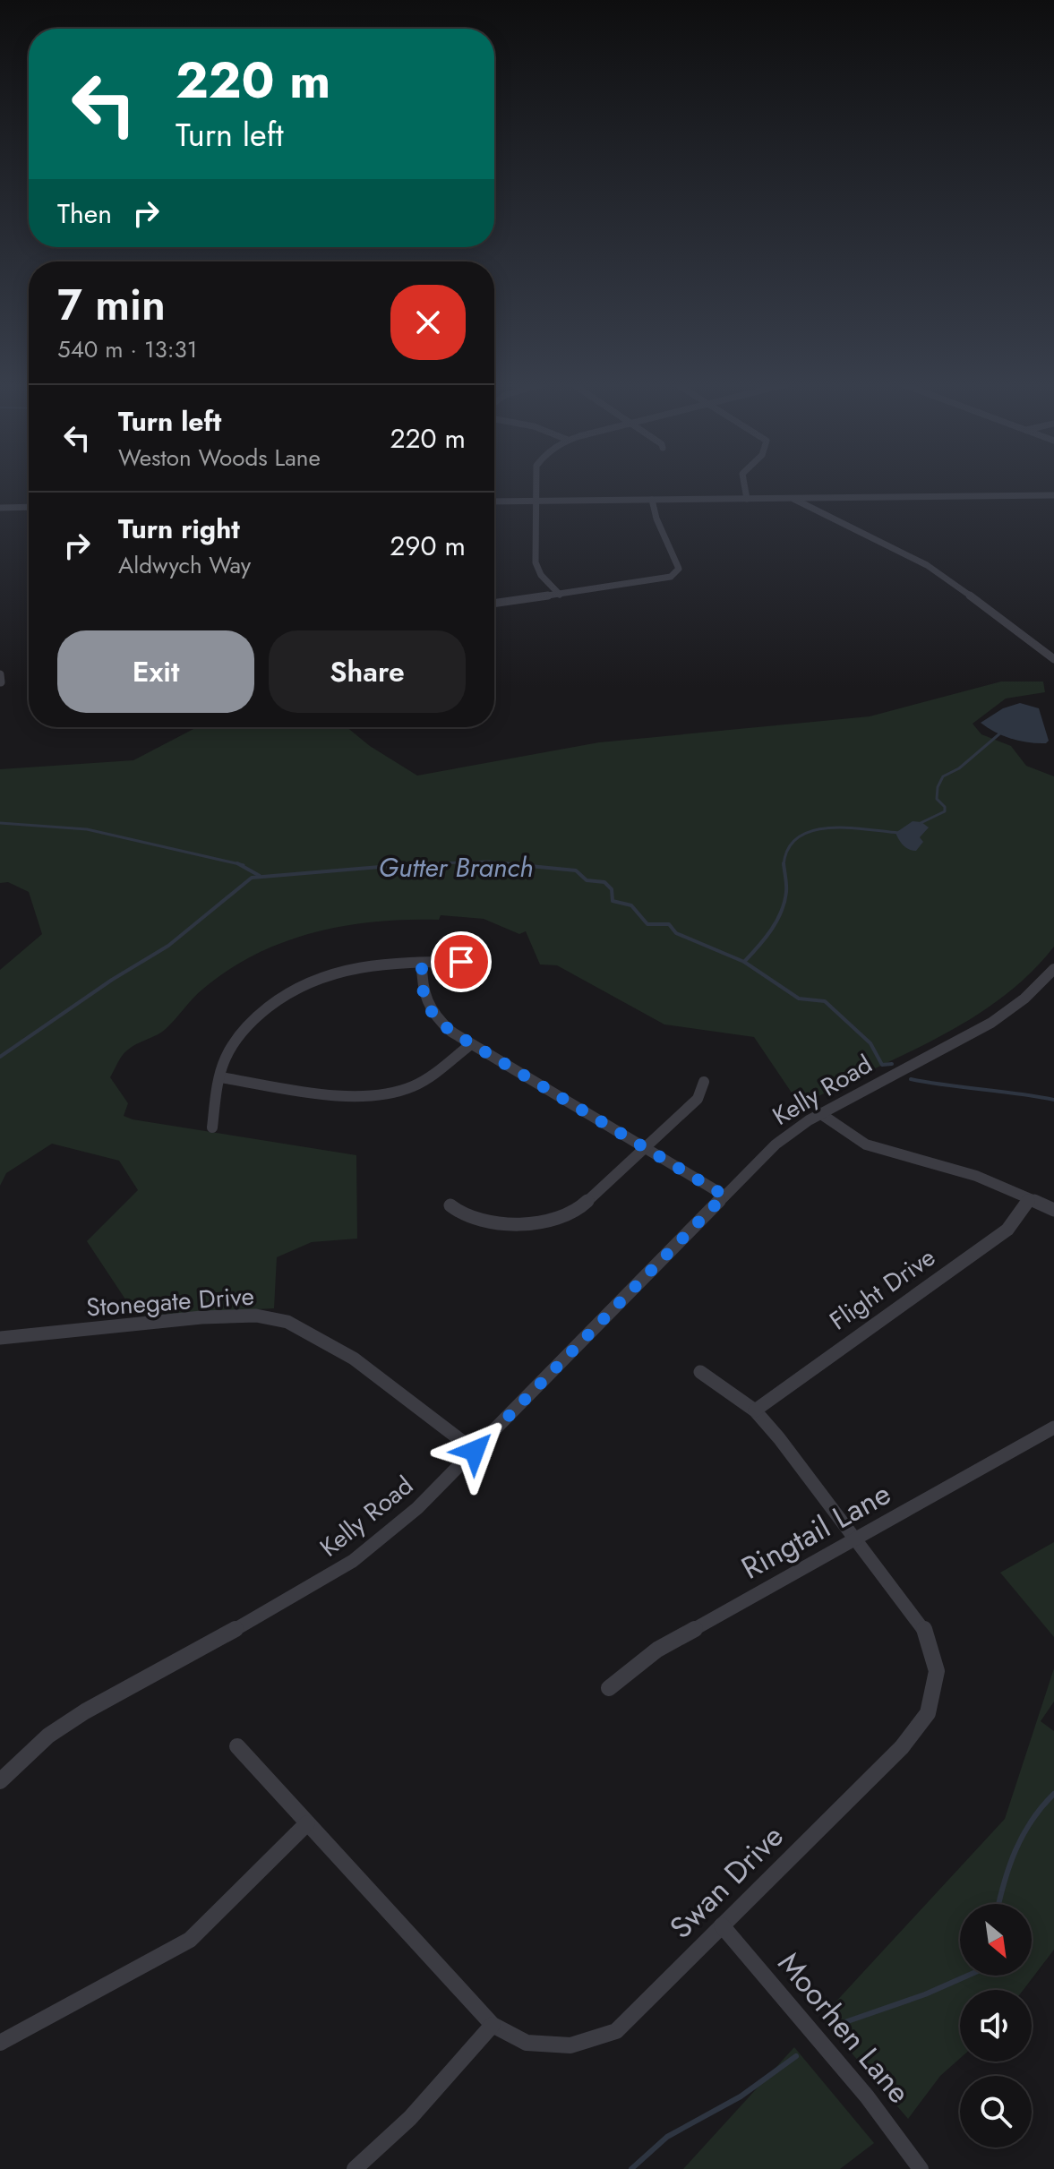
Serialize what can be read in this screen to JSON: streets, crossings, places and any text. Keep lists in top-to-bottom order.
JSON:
{
  "streets": {
    "street": [
      "Kelly Road",
      "Flight Drive",
      "Stonegate Drive",
      "Ringtail Lane",
      "Swan Drive",
      "Moorhen Lane"
    ]
  },
  "crossings": [
    ["Kelly Road", "Stonegate Drive"],
    ["Flight Drive", "Swan Drive"],
    ["Ringtail Lane", "Swan Drive"],
    ["Swan Drive", "Moorhen Lane"]
  ],
  "water": ["Gutter Branch"],
  "north": "bottom right",
  "page": {
    "turn": ["220 m", "Turn left"],
    "then": "Then",
    "heading": ["7 min", "540 m · 13:31"],
    "list": [
      {
        "name": "Turn left",
        "note": "Weston Woods Lane",
        "value": "220 m"
      },
      {
        "name": "Turn right",
        "note": "Aldwych Way",
        "value": "290 m"
      }
    ],
    "buttons": ["Exit", "Share"]
  }
}
